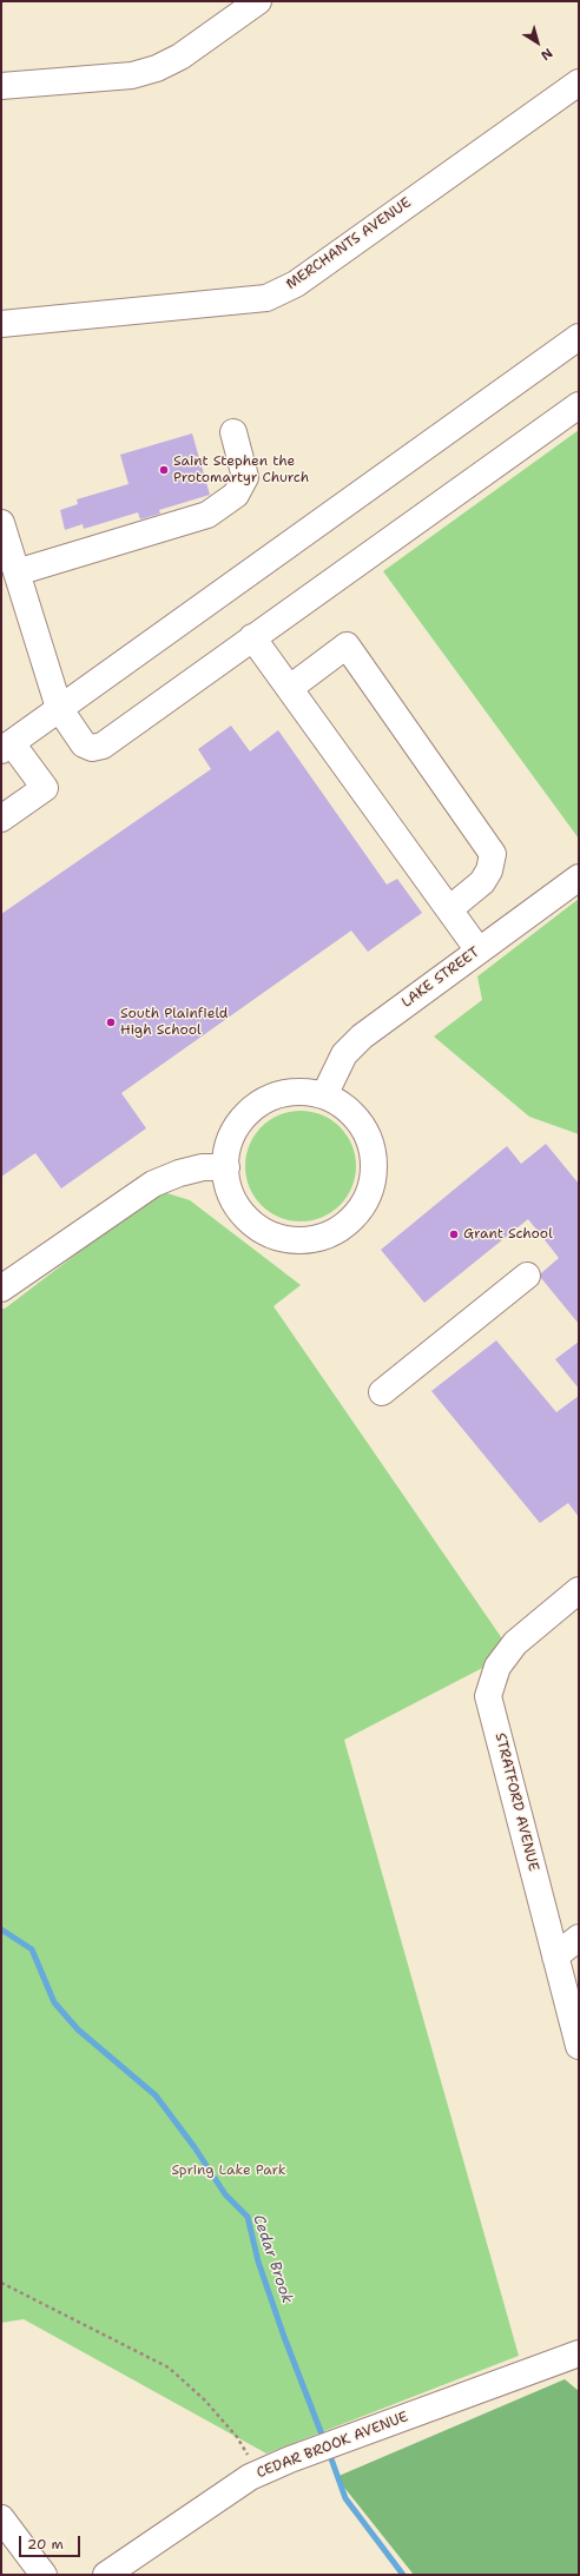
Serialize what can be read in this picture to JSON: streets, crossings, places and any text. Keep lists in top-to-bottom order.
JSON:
{
  "streets": {
    "street": [
      "MERCHANTS AVENUE",
      "LAKE STREET",
      "STRATFORD AVENUE",
      "CEDAR BROOK AVENUE"
    ]
  },
  "water": ["Cedar Brook"],
  "parks": ["Spring Lake Park"],
  "places": ["Saint Stephen the Protomartyr Church", "South Plainfield High School", "Grant School"],
  "scale_bar": "20 m",
  "north": "bottom right"
}
